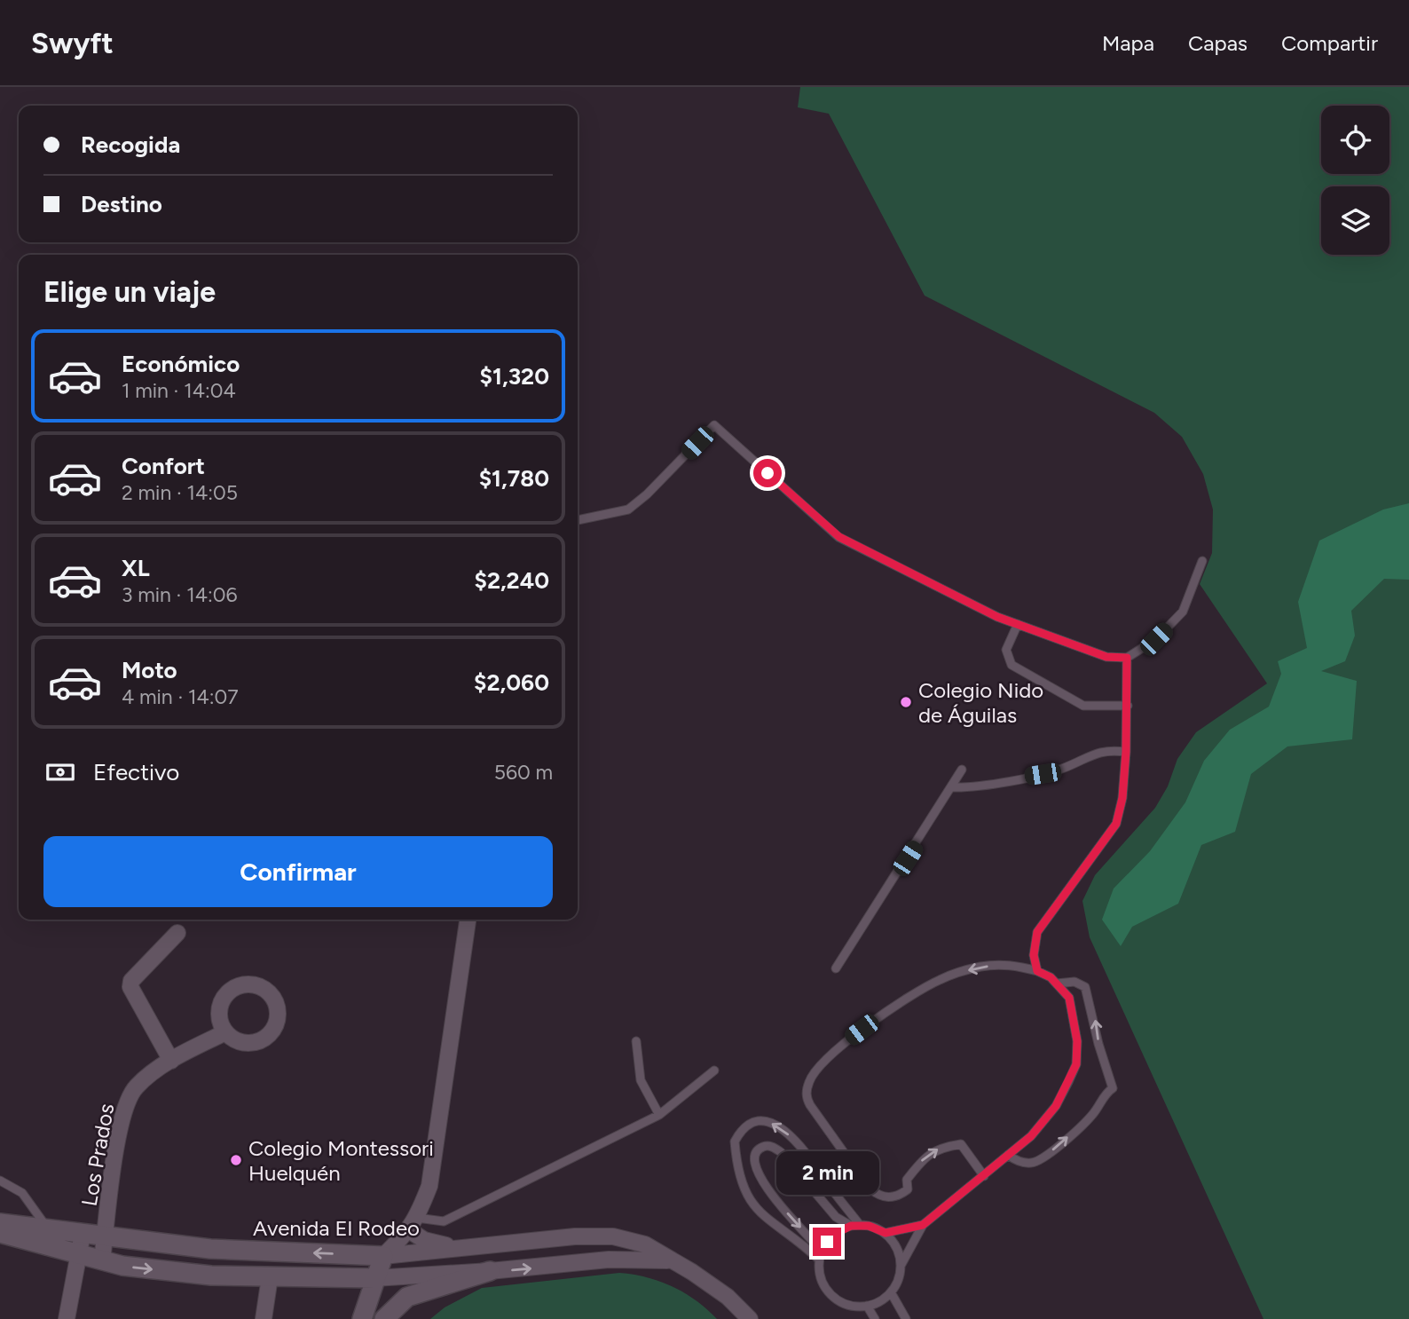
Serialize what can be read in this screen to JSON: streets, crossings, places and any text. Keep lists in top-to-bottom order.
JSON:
{
  "streets": {
    "street": ["Los Prados", "Avenida El Rodeo"]
  },
  "crossings": [
    ["Los Prados", "Avenida El Rodeo"]
  ],
  "places": ["Colegio Nido de Águilas", "Colegio Montessori Huelquén"],
  "page": {
    "header": "Swyft",
    "nav": ["Mapa", "Capas", "Compartir"],
    "banner": ["Recogida", "Destino"],
    "heading": "Elige un viaje",
    "list": [
      {
        "name": "Económico",
        "note": "1 min · 14:04",
        "value": "$1,320"
      },
      {
        "name": "Confort",
        "note": "2 min · 14:05",
        "value": "$1,780"
      },
      {
        "name": "XL",
        "note": "3 min · 14:06",
        "value": "$2,240"
      },
      {
        "name": "Moto",
        "note": "4 min · 14:07",
        "value": "$2,060"
      }
    ],
    "pay": ["Efectivo", "560 m"],
    "buttons": "Confirmar",
    "bubble": "2 min"
  }
}
